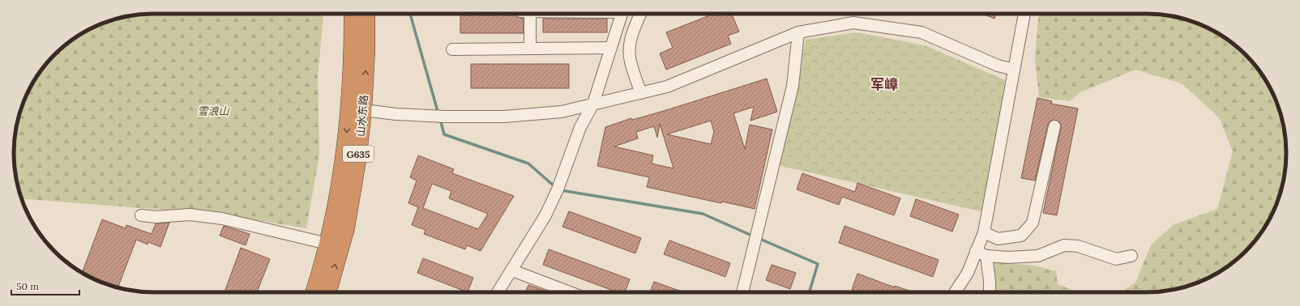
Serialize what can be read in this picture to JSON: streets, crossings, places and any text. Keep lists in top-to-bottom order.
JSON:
{
  "streets": {
    "highway": ["山水东路", "G635"]
  },
  "districts": ["军嶂"],
  "parks": ["雪浪山"],
  "scale_bar": "50 m"
}
